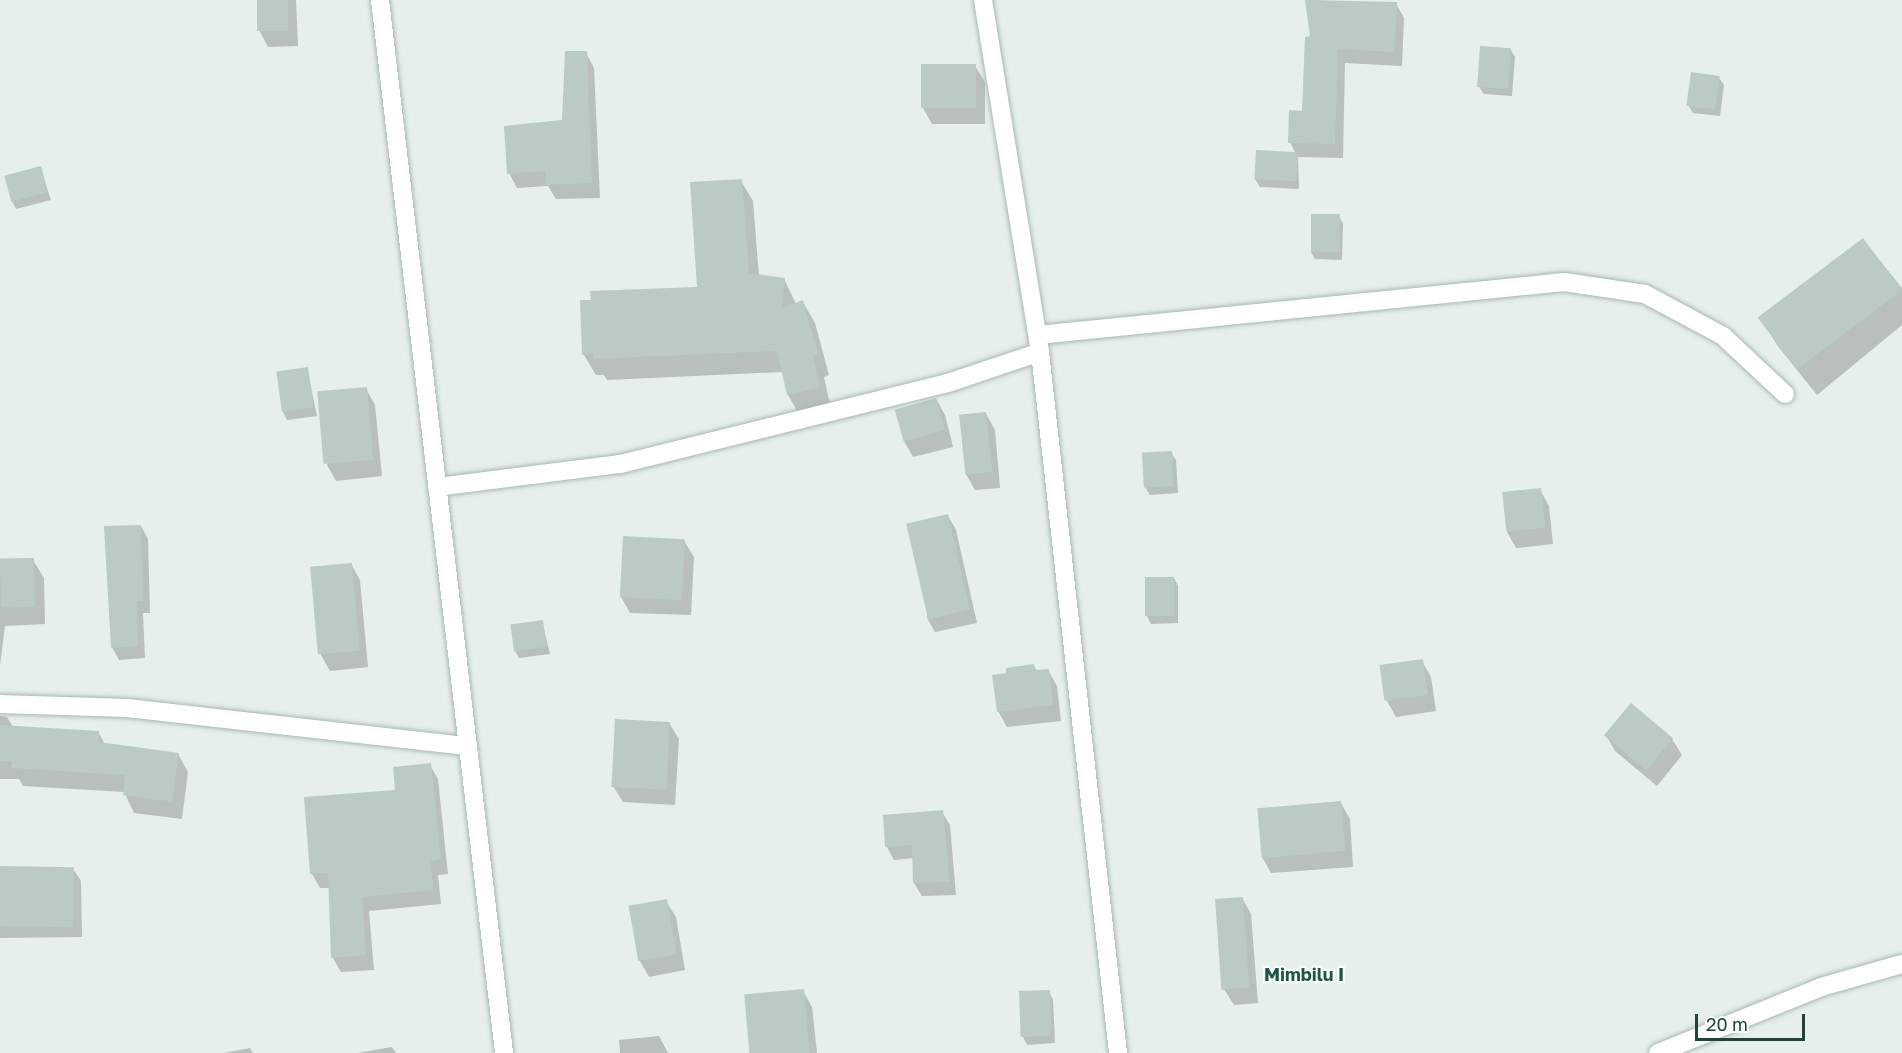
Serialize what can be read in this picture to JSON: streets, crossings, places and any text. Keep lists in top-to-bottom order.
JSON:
{
  "districts": ["Mimbilu I"],
  "scale_bar": "20 m"
}
